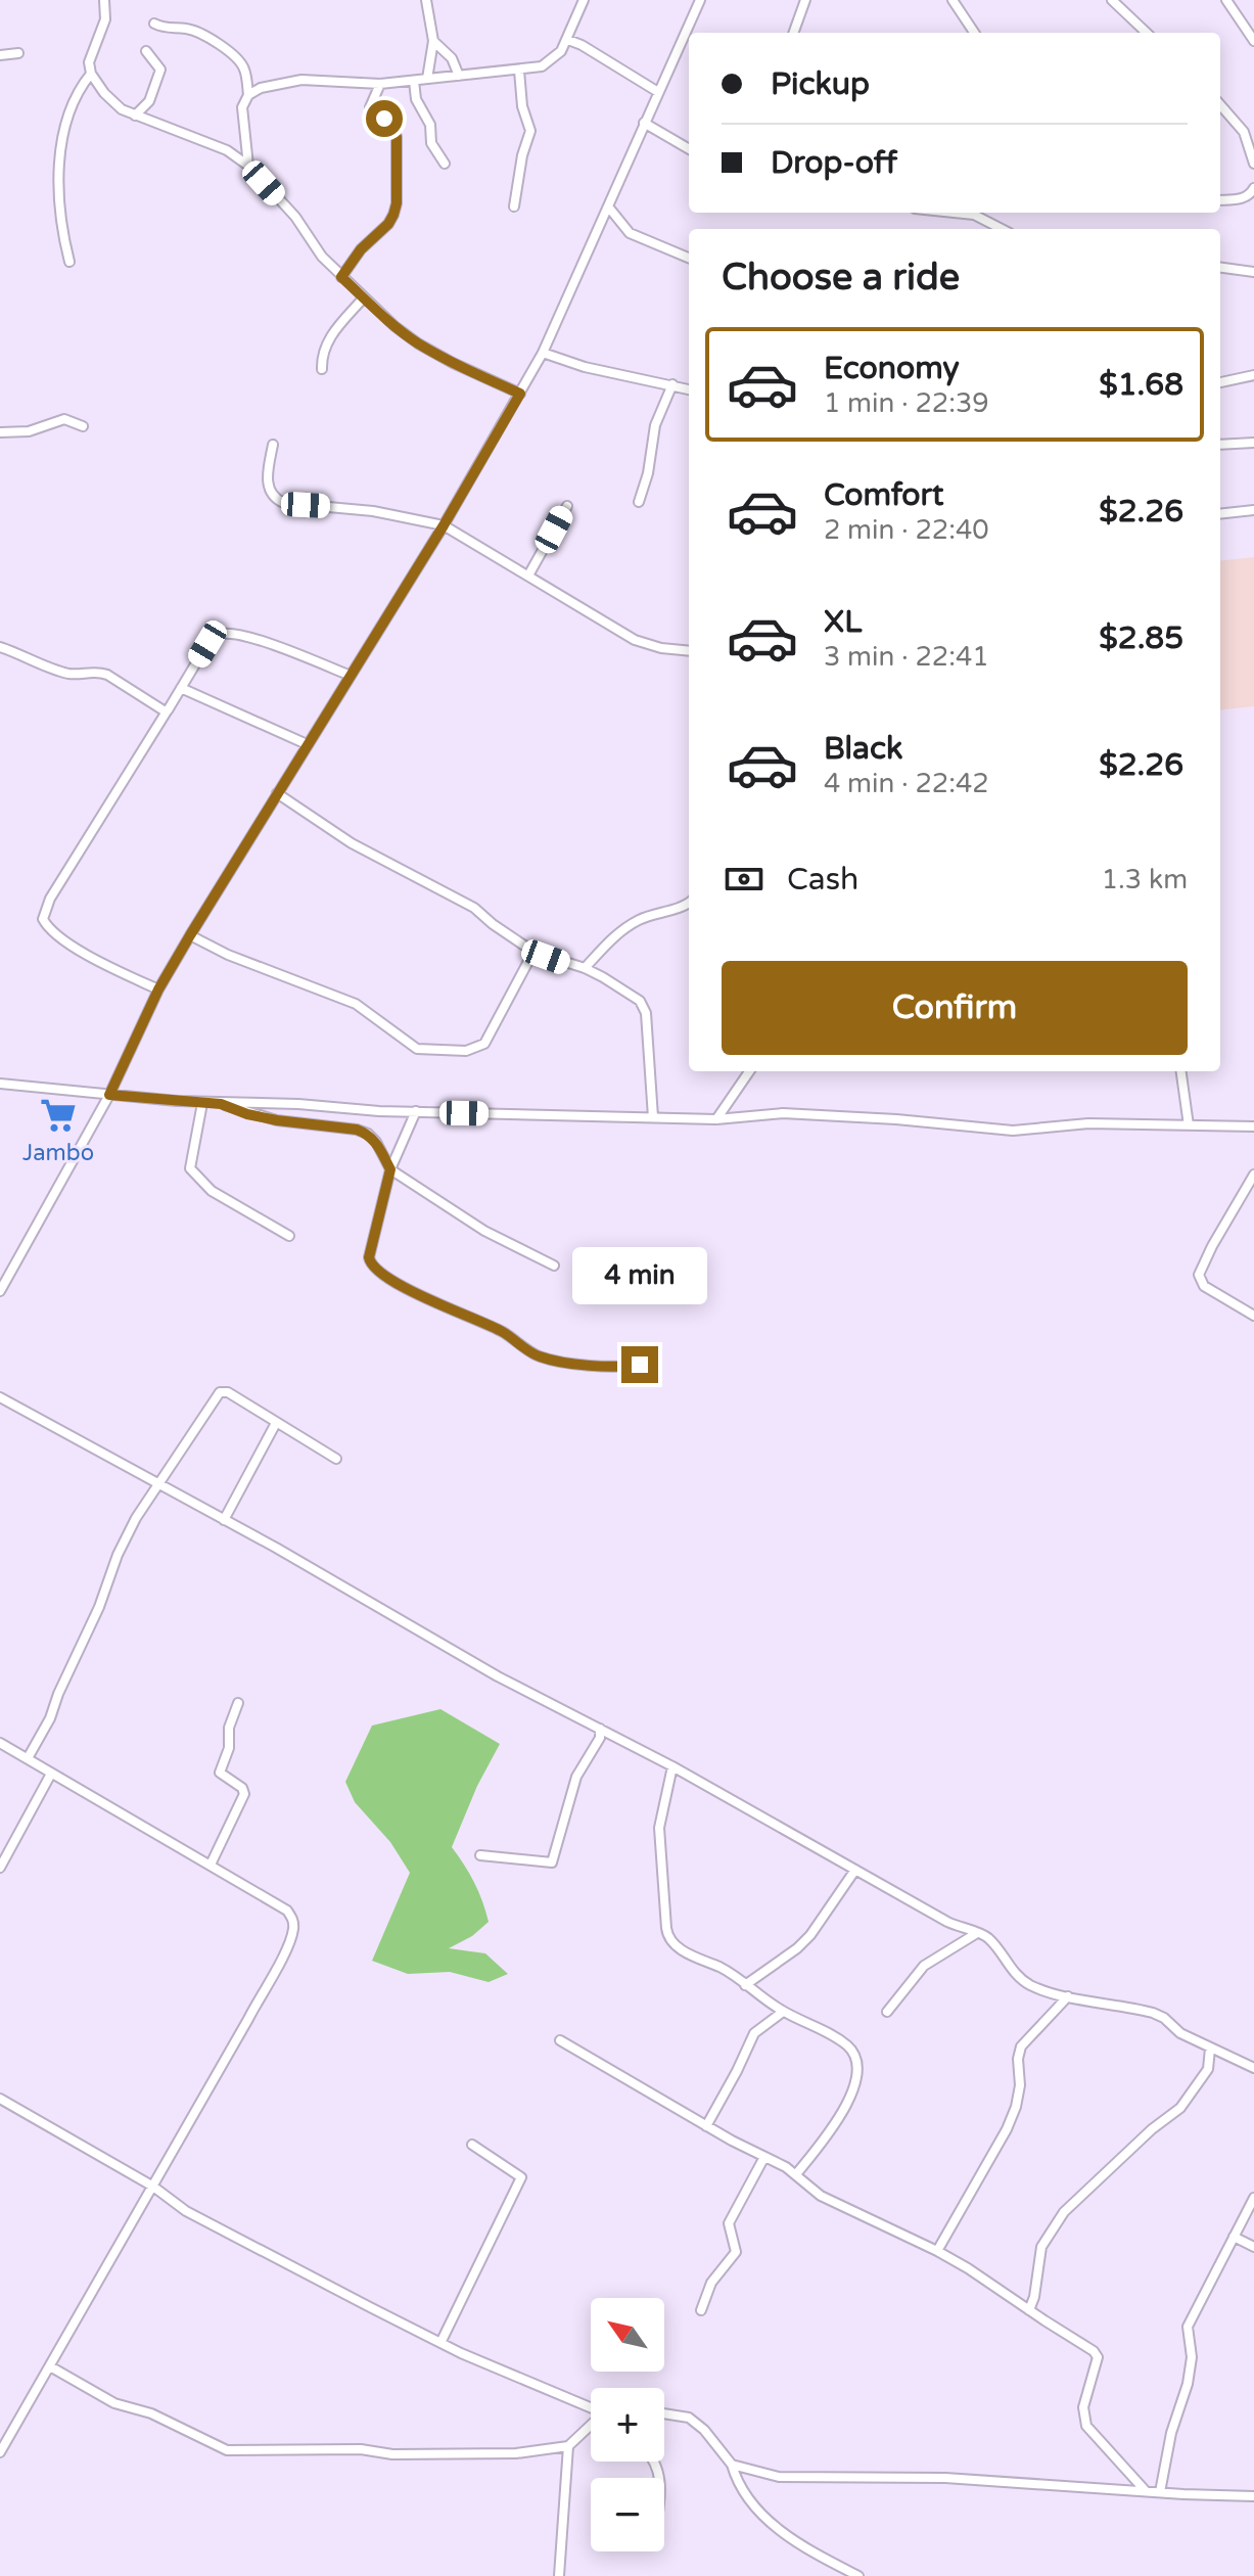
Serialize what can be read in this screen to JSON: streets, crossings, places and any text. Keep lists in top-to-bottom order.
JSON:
{
  "places": {
    "supermarket": ["Jambo"]
  },
  "north": "top left",
  "page": {
    "banner": ["Pickup", "Drop-off"],
    "heading": "Choose a ride",
    "list": [
      {
        "name": "Economy",
        "note": "1 min · 22:39",
        "value": "$1.68"
      },
      {
        "name": "Comfort",
        "note": "2 min · 22:40",
        "value": "$2.26"
      },
      {
        "name": "XL",
        "note": "3 min · 22:41",
        "value": "$2.85"
      },
      {
        "name": "Black",
        "note": "4 min · 22:42",
        "value": "$2.26"
      }
    ],
    "pay": ["Cash", "1.3 km"],
    "buttons": "Confirm",
    "bubble": "4 min",
    "map_buttons": ["+", "−"]
  }
}
